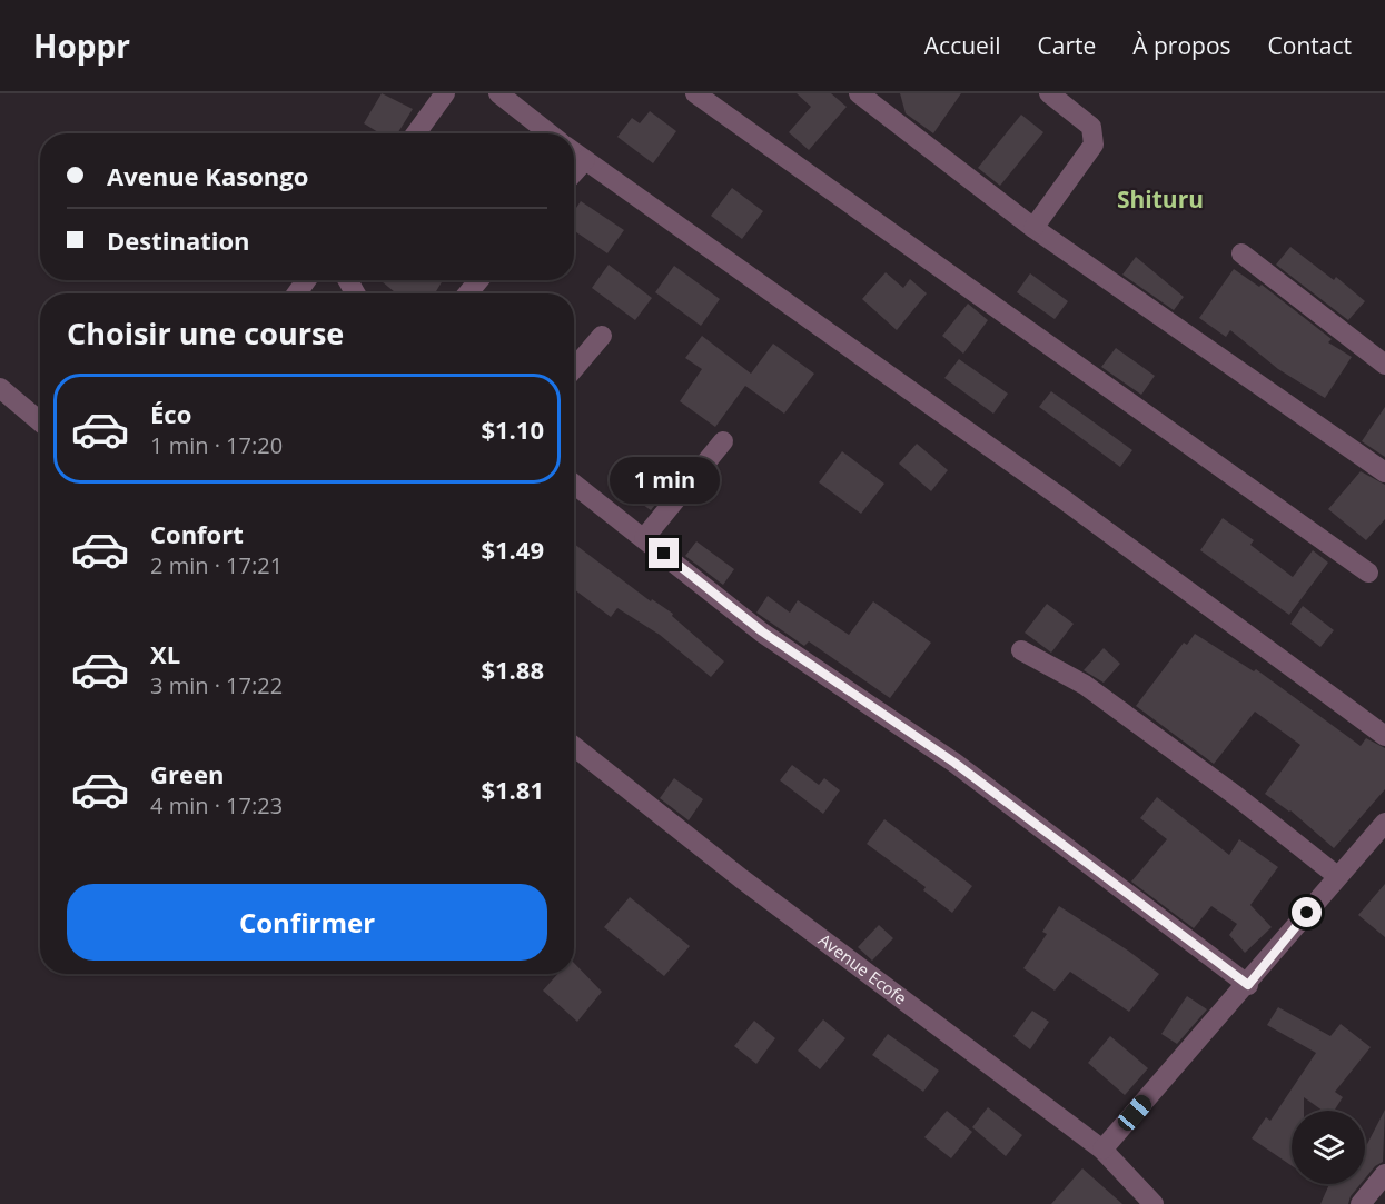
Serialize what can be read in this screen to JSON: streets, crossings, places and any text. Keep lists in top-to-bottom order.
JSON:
{
  "streets": {
    "street": ["Avenue Ecofe"]
  },
  "districts": ["Shituru"],
  "page": {
    "header": "Hoppr",
    "nav": [
      "Accueil",
      "Carte",
      "À propos",
      "Contact"
    ],
    "banner": ["Avenue Kasongo", "Destination"],
    "heading": "Choisir une course",
    "list": [
      {
        "name": "Éco",
        "note": "1 min · 17:20",
        "value": "$1.10"
      },
      {
        "name": "Confort",
        "note": "2 min · 17:21",
        "value": "$1.49"
      },
      {
        "name": "XL",
        "note": "3 min · 17:22",
        "value": "$1.88"
      },
      {
        "name": "Green",
        "note": "4 min · 17:23",
        "value": "$1.81"
      }
    ],
    "bubble": "1 min",
    "buttons": "Confirmer"
  }
}
